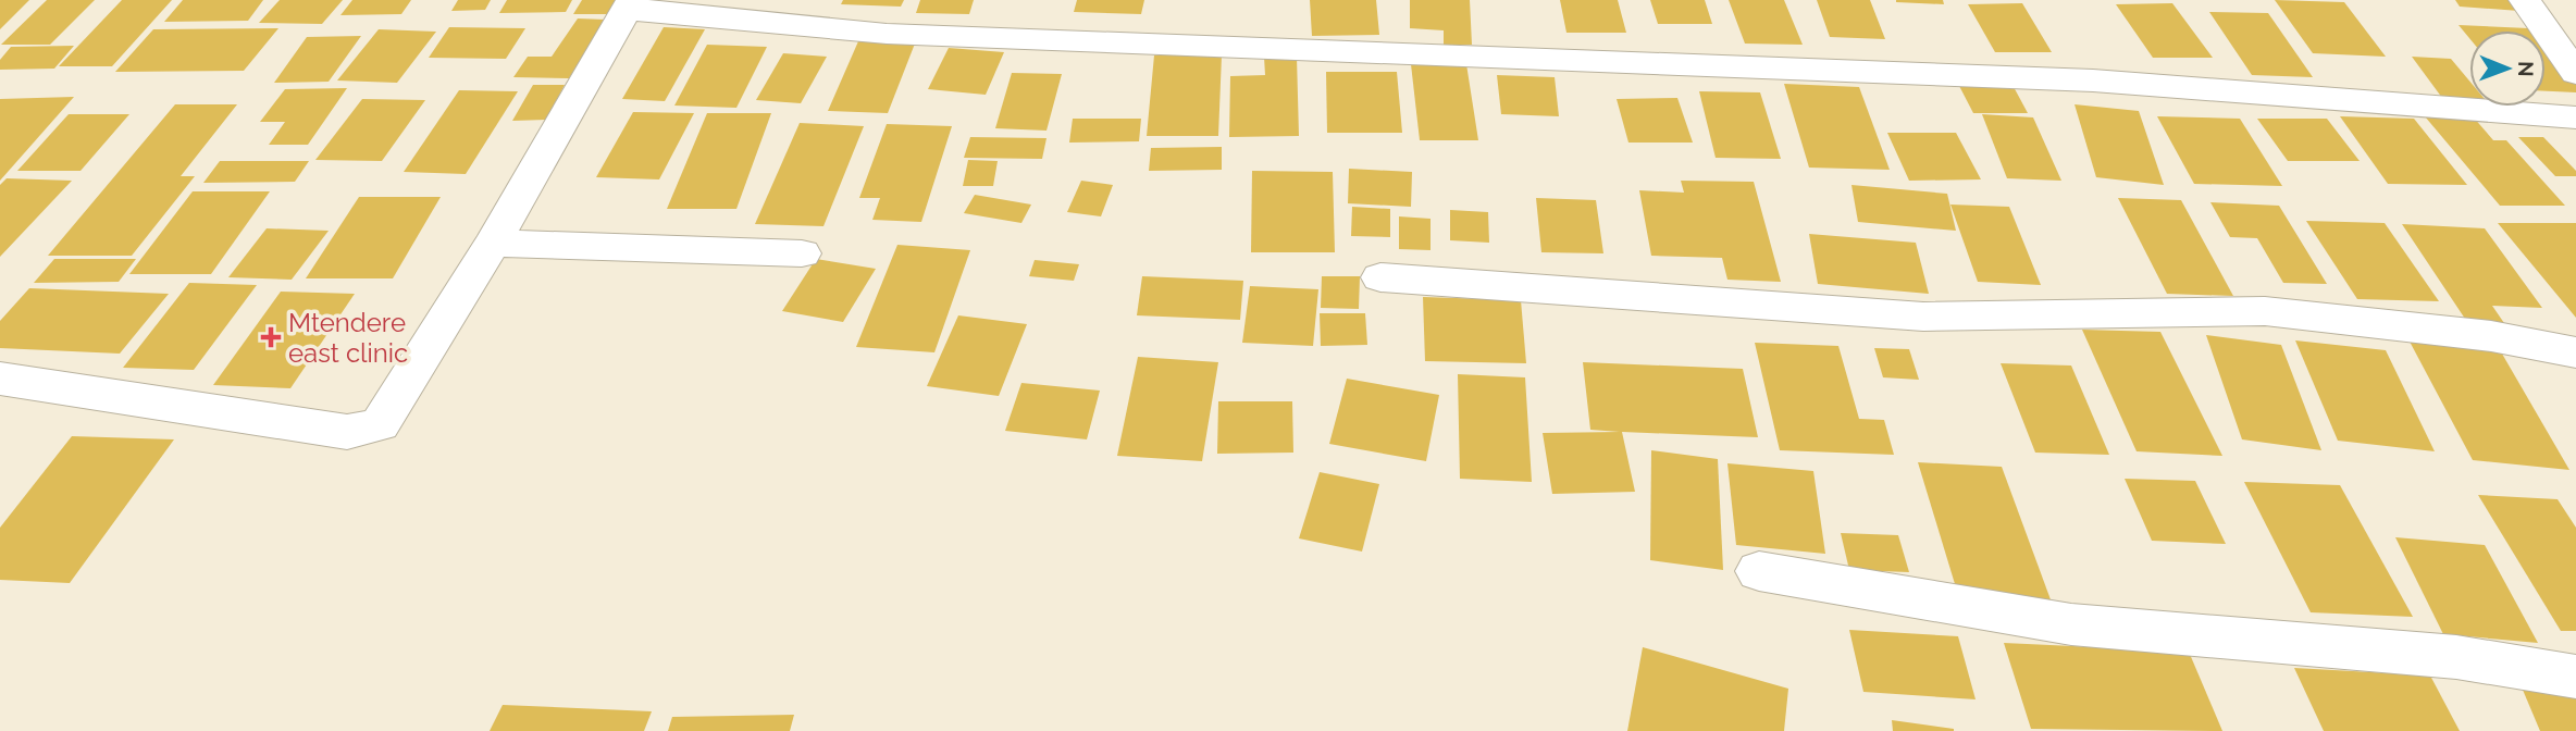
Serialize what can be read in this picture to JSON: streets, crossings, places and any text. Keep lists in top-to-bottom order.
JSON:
{
  "places": {
    "health": ["Mtendere east clinic"]
  },
  "north": "right"
}
